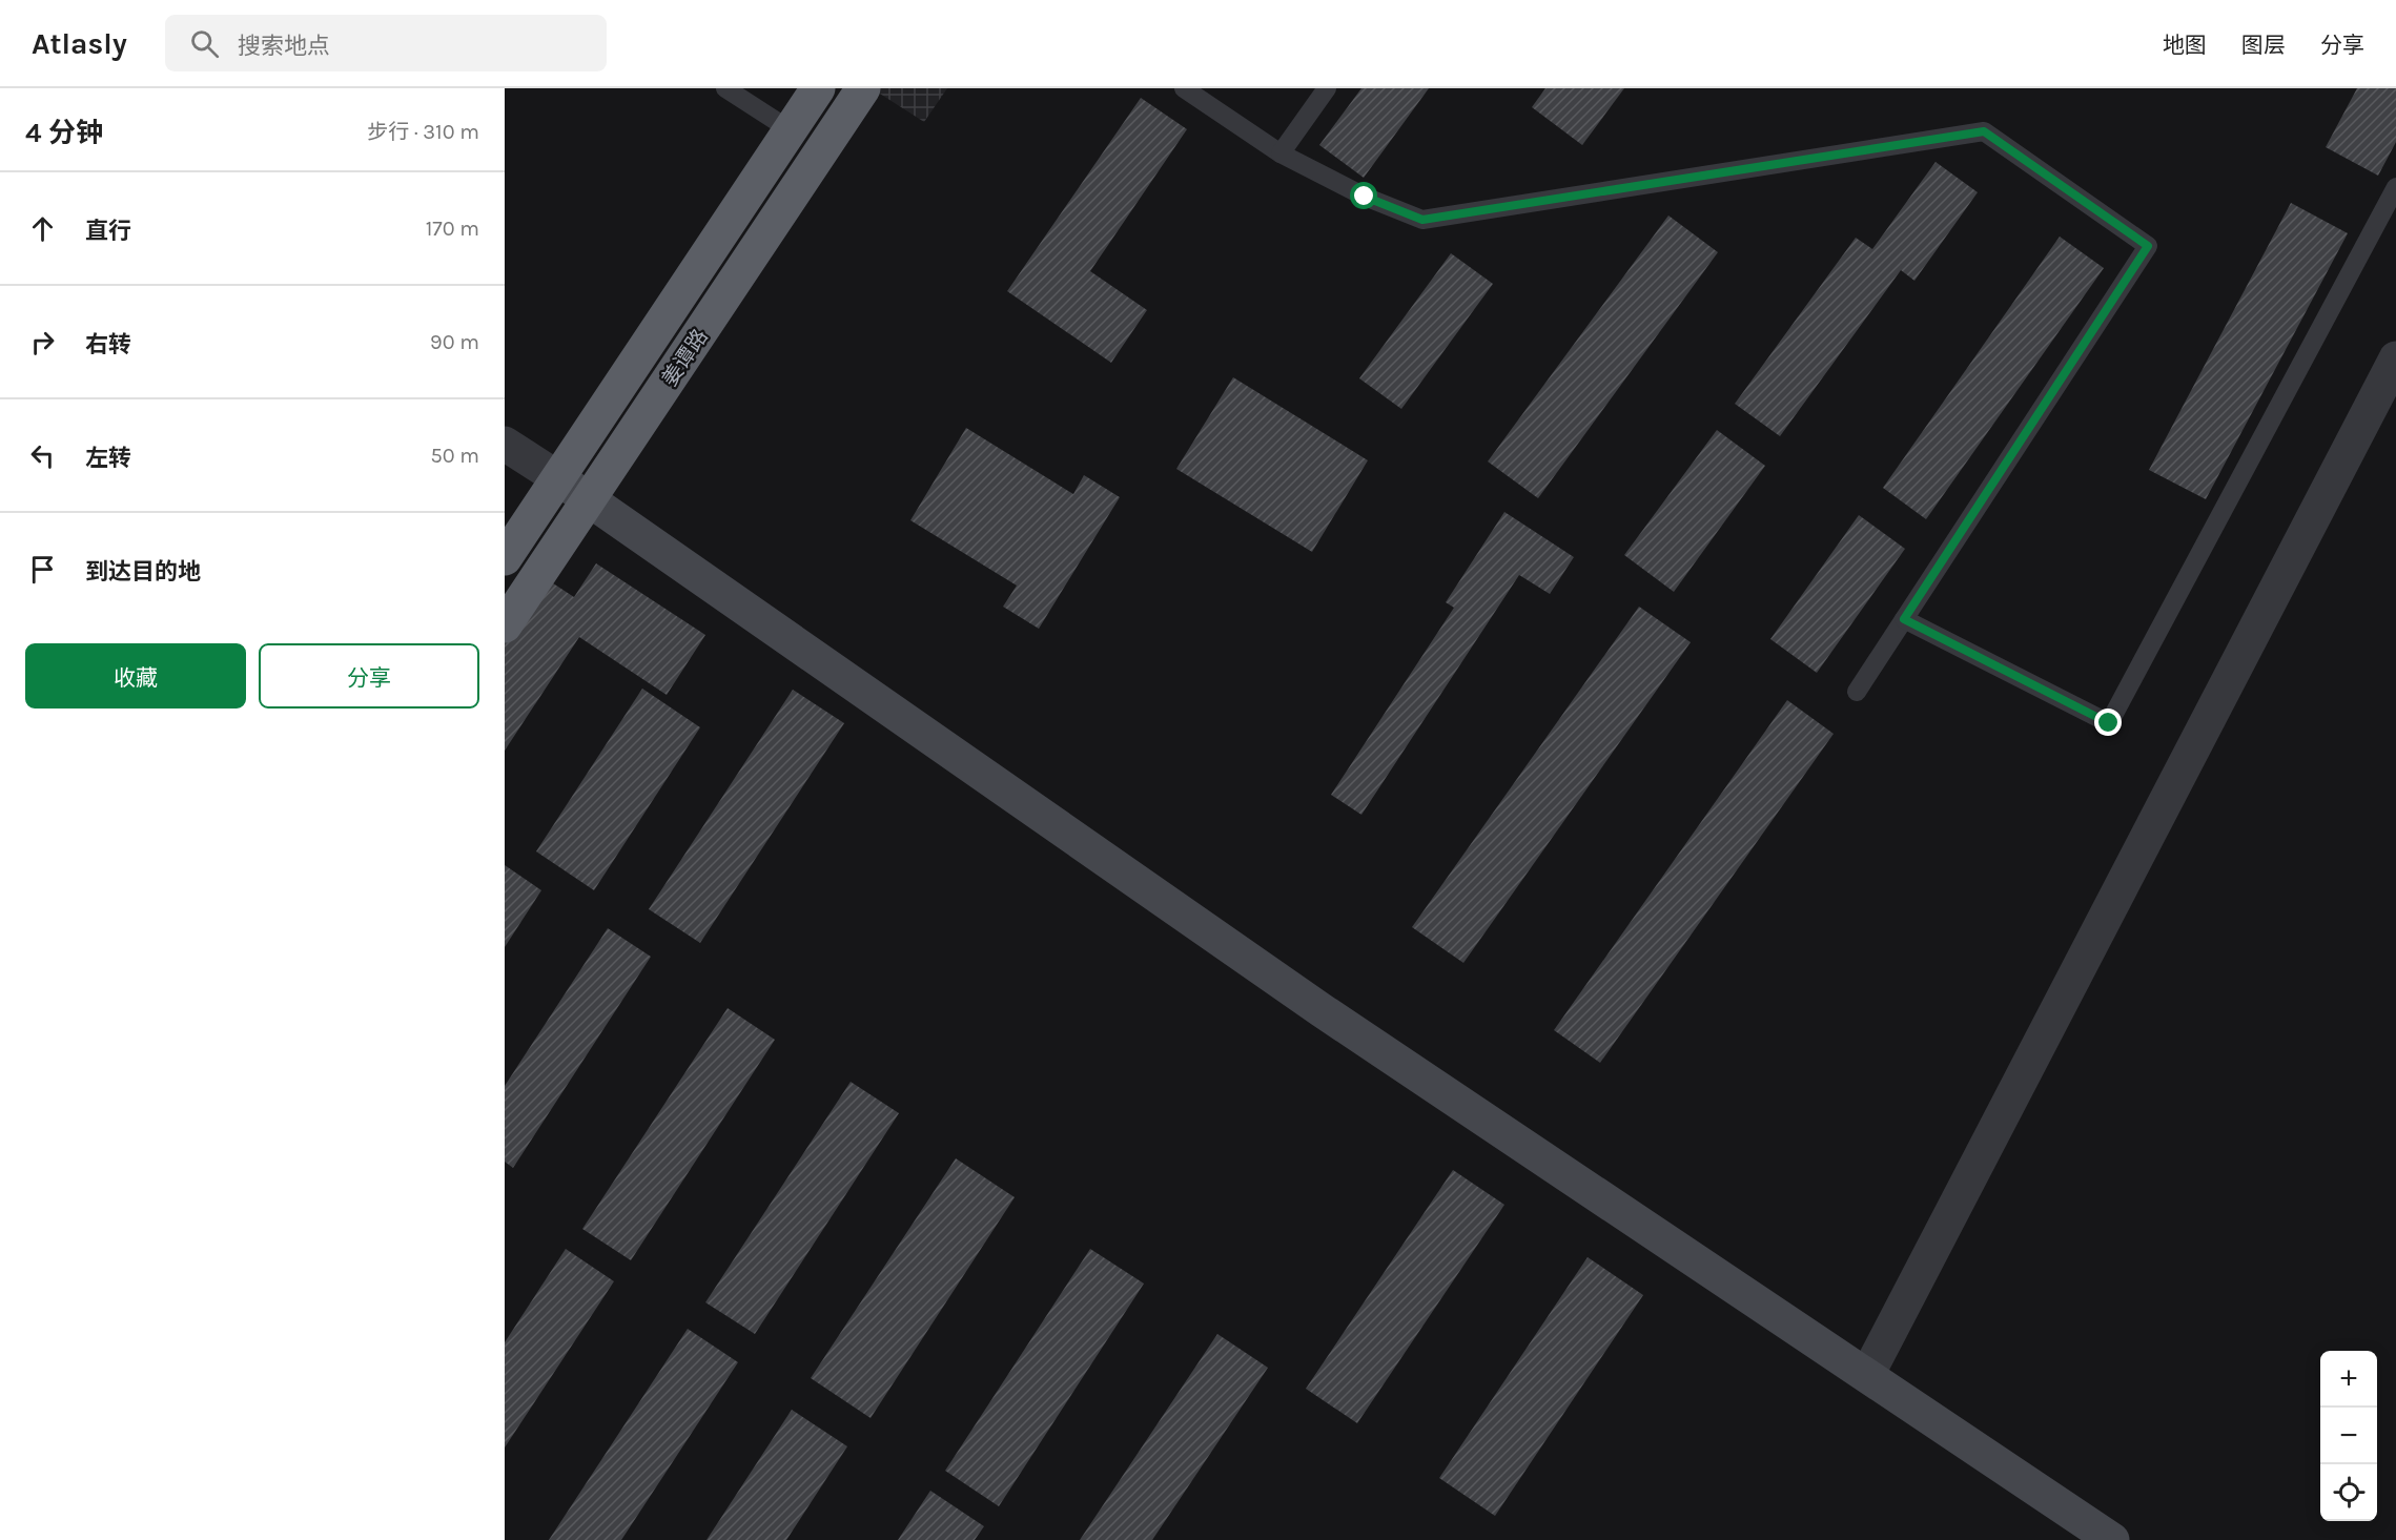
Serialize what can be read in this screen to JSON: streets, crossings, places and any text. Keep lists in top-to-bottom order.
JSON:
{
  "streets": {
    "highway": ["姜谭路"]
  },
  "page": {
    "header": "Atlasly",
    "search": "搜索地点",
    "nav": ["地图", "图层", "分享"],
    "heading": ["4 分钟", "步行 · 310 m"],
    "list": [
      ["直行", "170 m"],
      ["右转", "90 m"],
      ["左转", "50 m"],
      "到达目的地"
    ],
    "buttons": ["收藏", "分享"],
    "map_buttons": ["+", "−"]
  }
}
